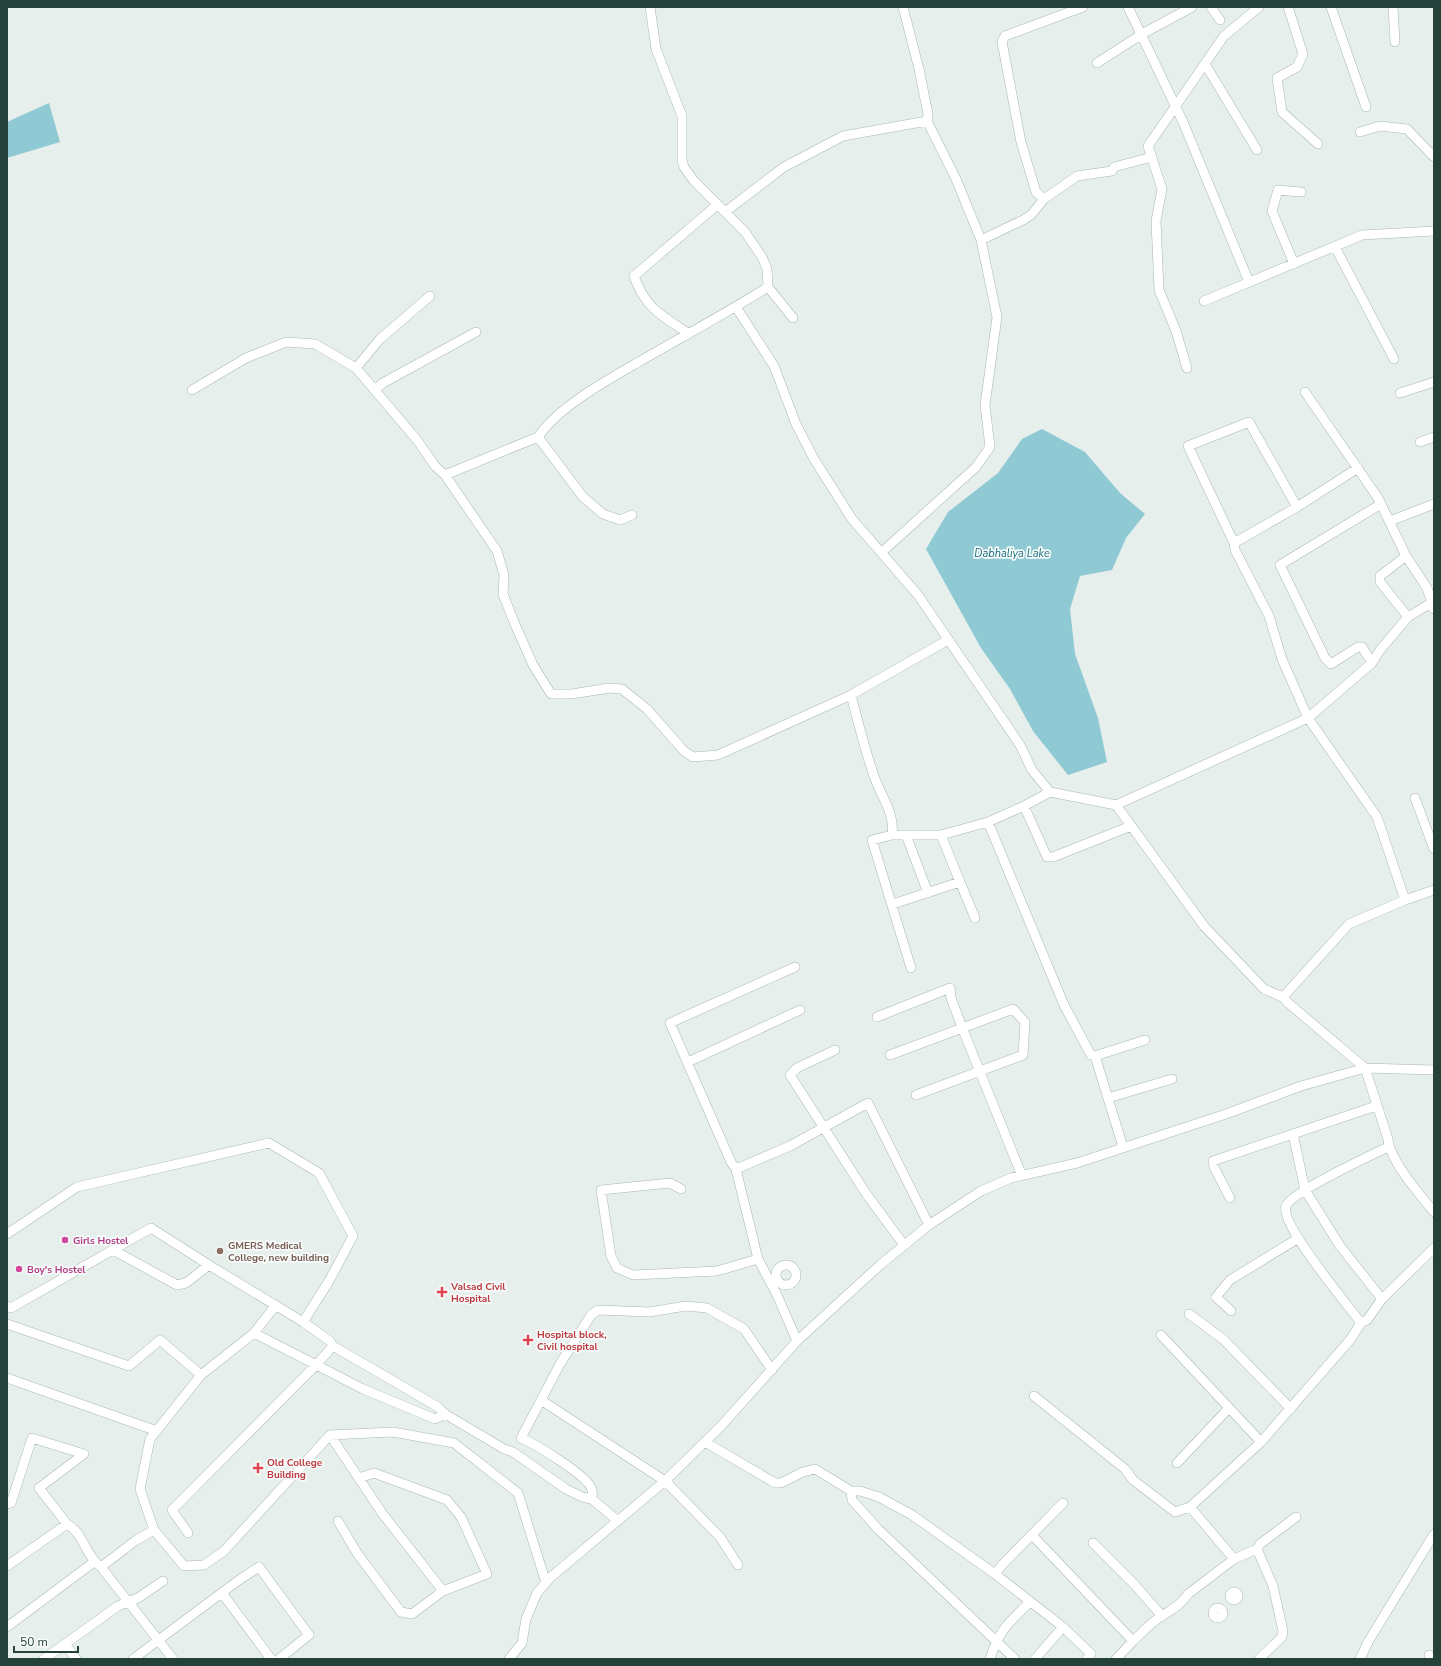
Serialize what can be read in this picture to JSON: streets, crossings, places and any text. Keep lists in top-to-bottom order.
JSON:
{
  "water": ["Dabhaliya Lake"],
  "places": {
    "other": ["Girls Hostel", "GMERS Medical College, new building", "Boy's Hostel"],
    "health": ["Valsad Civil Hospital", "Hospital block, Civil hospital", "Old College Building"]
  },
  "scale_bar": "50 m"
}
